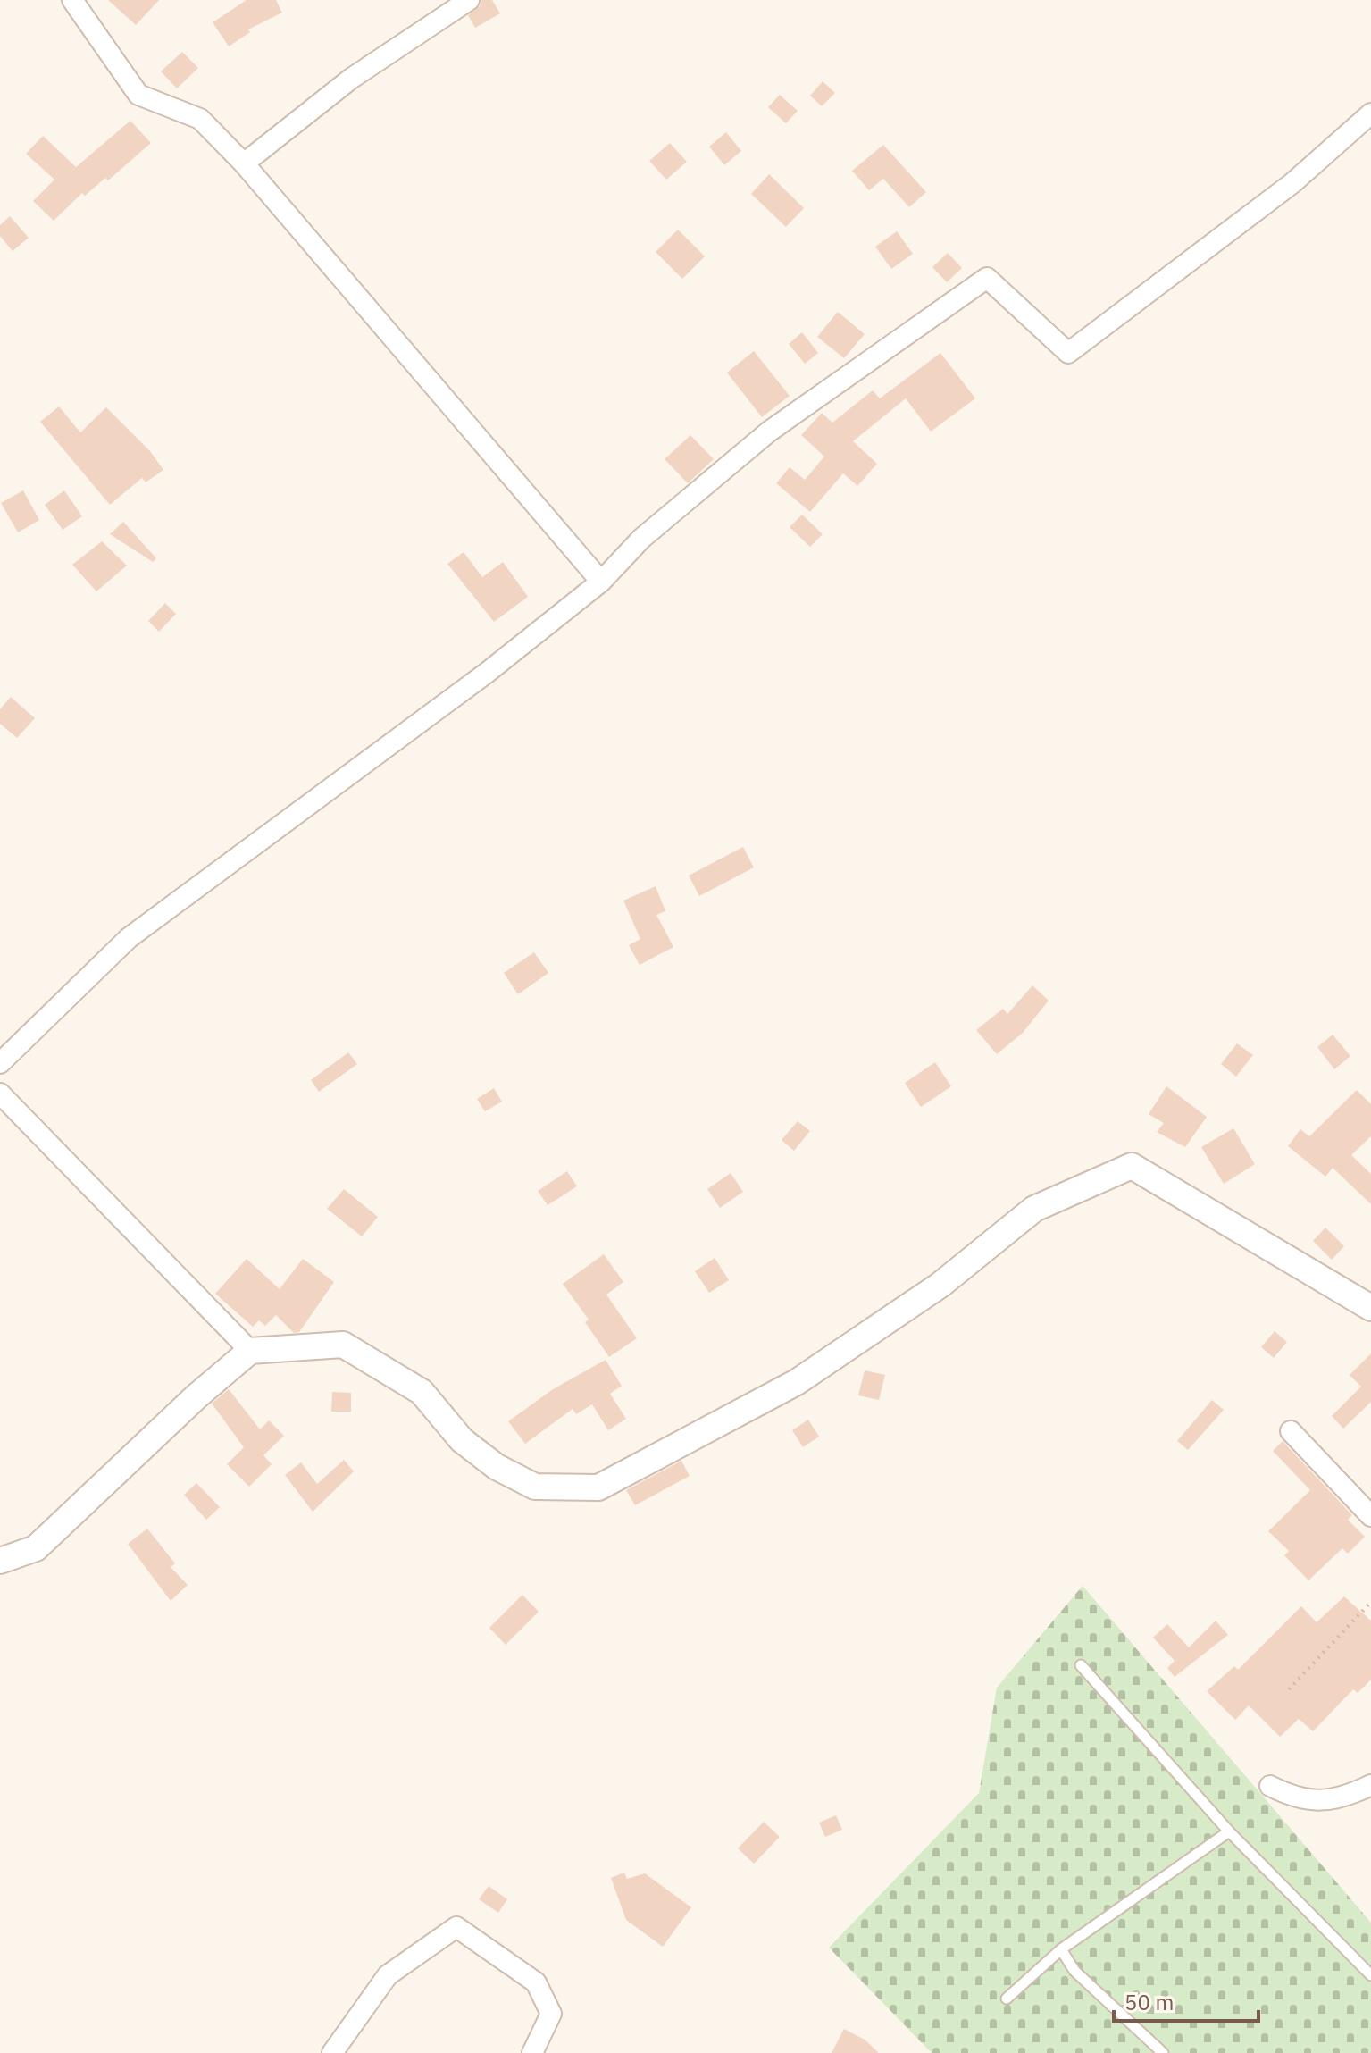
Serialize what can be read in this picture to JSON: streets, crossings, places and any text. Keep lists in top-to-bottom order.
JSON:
{
  "scale_bar": "50 m"
}
